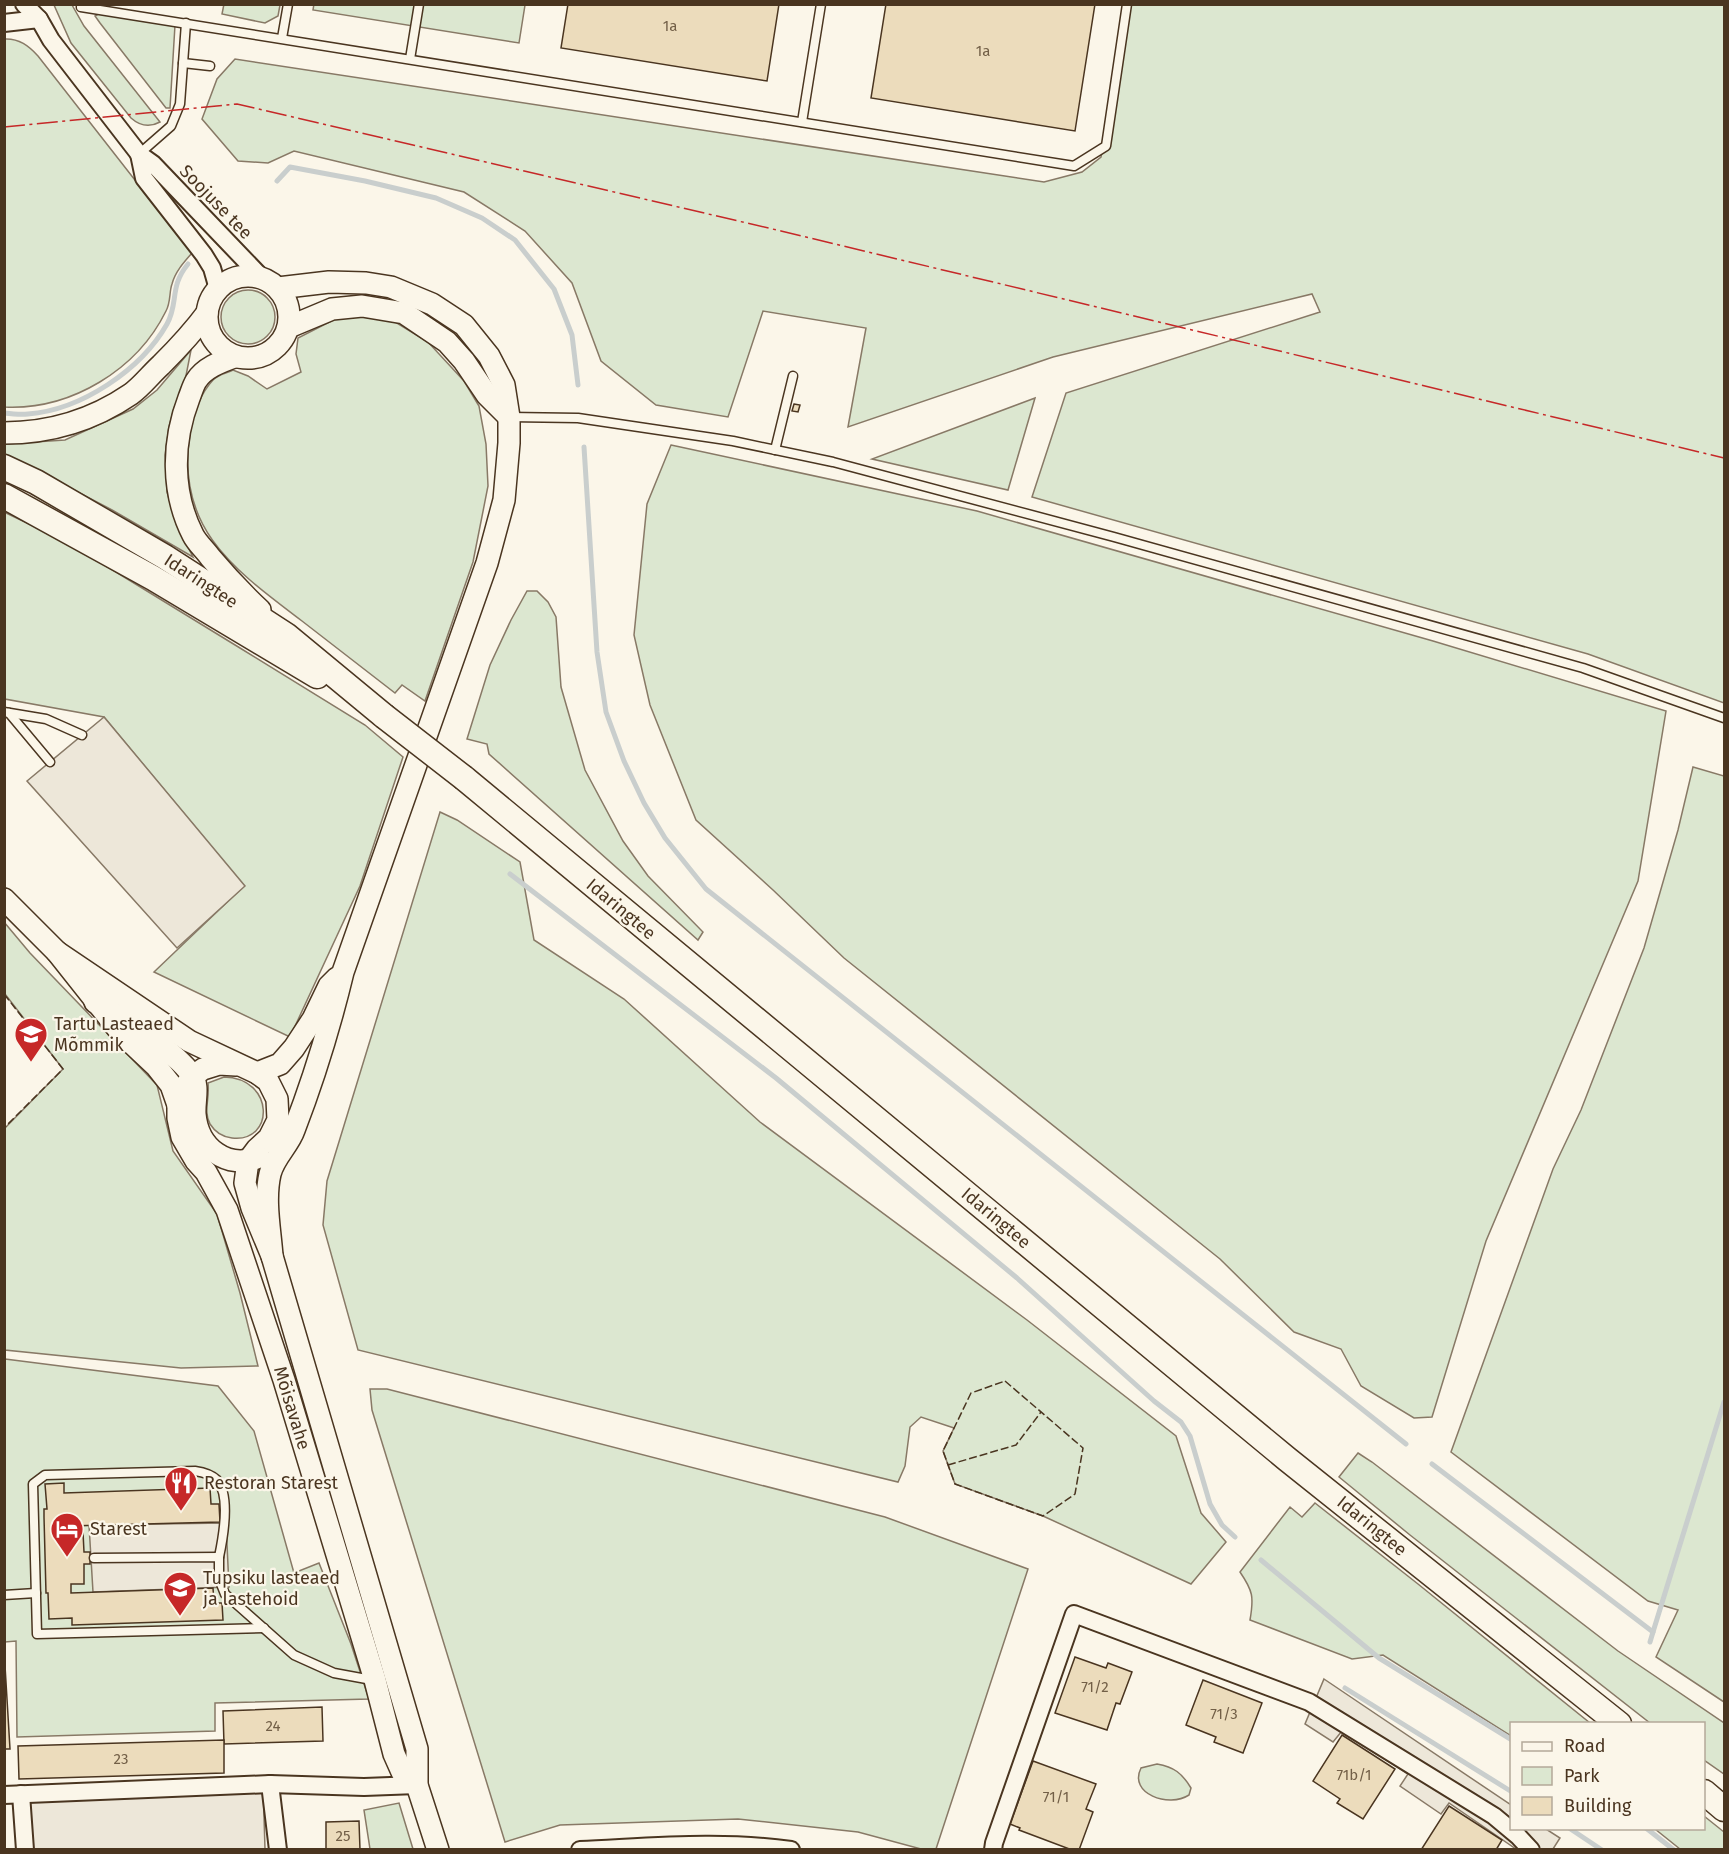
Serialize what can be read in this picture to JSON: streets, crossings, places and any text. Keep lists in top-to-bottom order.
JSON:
{
  "streets": {
    "main road": ["Idaringtee"],
    "street": ["Soojuse tee", "Mõisavahe"]
  },
  "places": {
    "school or university": ["Tartu Lasteaed Mõmmik", "Tupsiku lasteaed ja lastehoid"],
    "restaurant": ["Restoran Starest"],
    "hotel": ["Starest"]
  },
  "house_numbers": [
    "1a",
    "1a",
    "71/2",
    "71/3",
    "24",
    "23",
    "71b/1",
    "71/1",
    "25"
  ],
  "legend": ["Road", "Park", "Building"]
}
